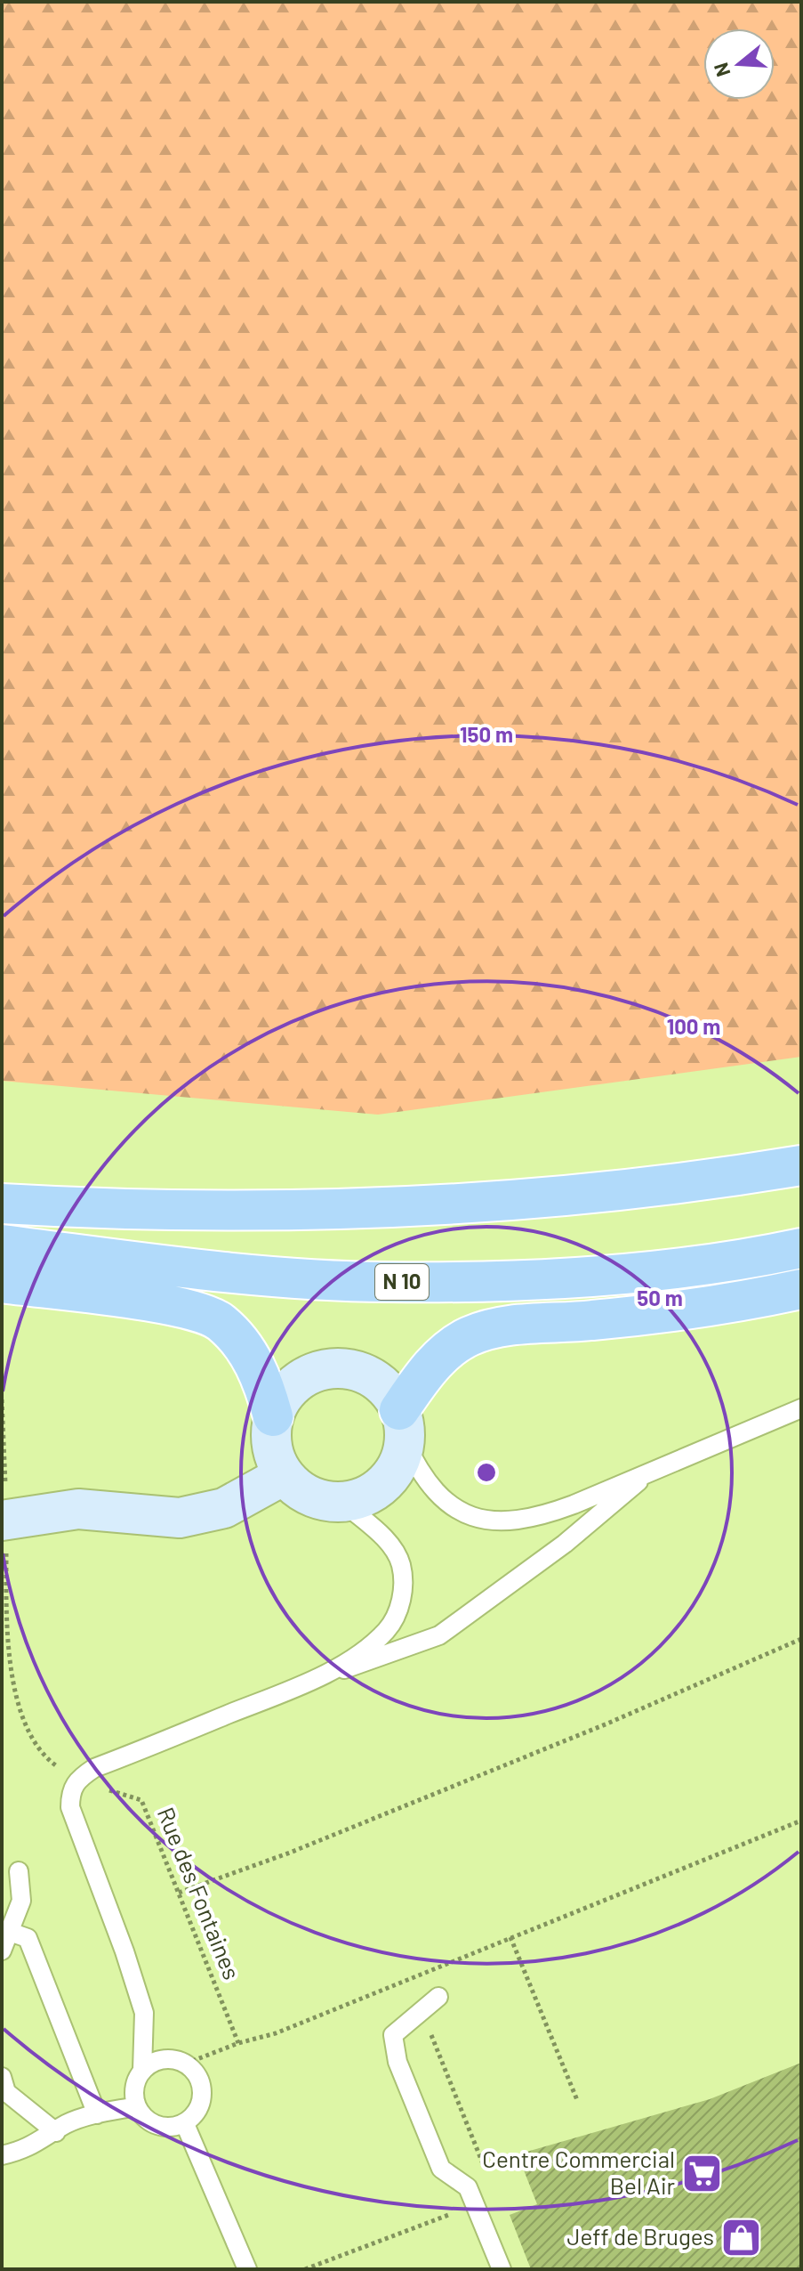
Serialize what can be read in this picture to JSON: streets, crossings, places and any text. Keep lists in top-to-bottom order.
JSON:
{
  "streets": {
    "main road": ["N 10"],
    "path": ["Rue des Fontaines"]
  },
  "places": {
    "supermarket": ["Centre Commercial Bel Air"],
    "shop": ["Jeff de Bruges"]
  },
  "north": "left",
  "rings": ["150 m", "100 m", "50 m"]
}
